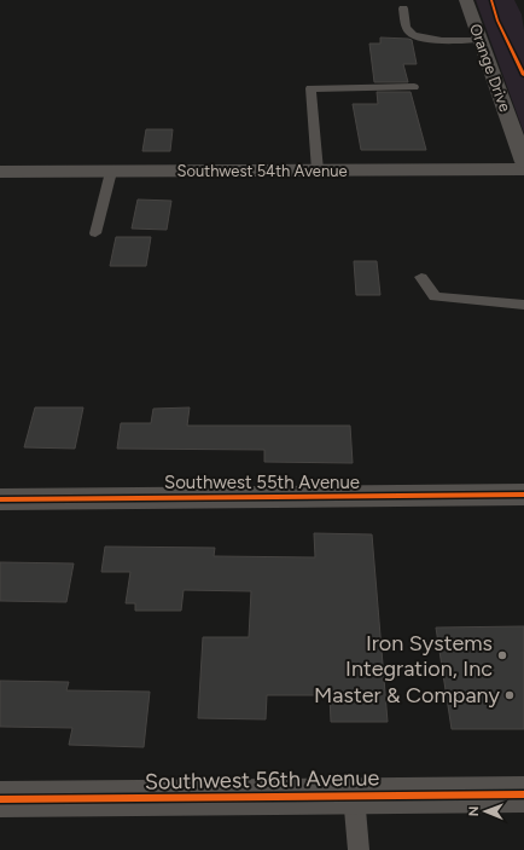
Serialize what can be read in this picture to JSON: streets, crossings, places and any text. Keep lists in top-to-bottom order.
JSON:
{
  "streets": {
    "street": [
      "Orange Drive",
      "Southwest 54th Avenue",
      "Southwest 55th Avenue",
      "Southwest 56th Avenue"
    ]
  },
  "places": ["Iron Systems Integration, Inc", "Master & Company"],
  "north": "left"
}
